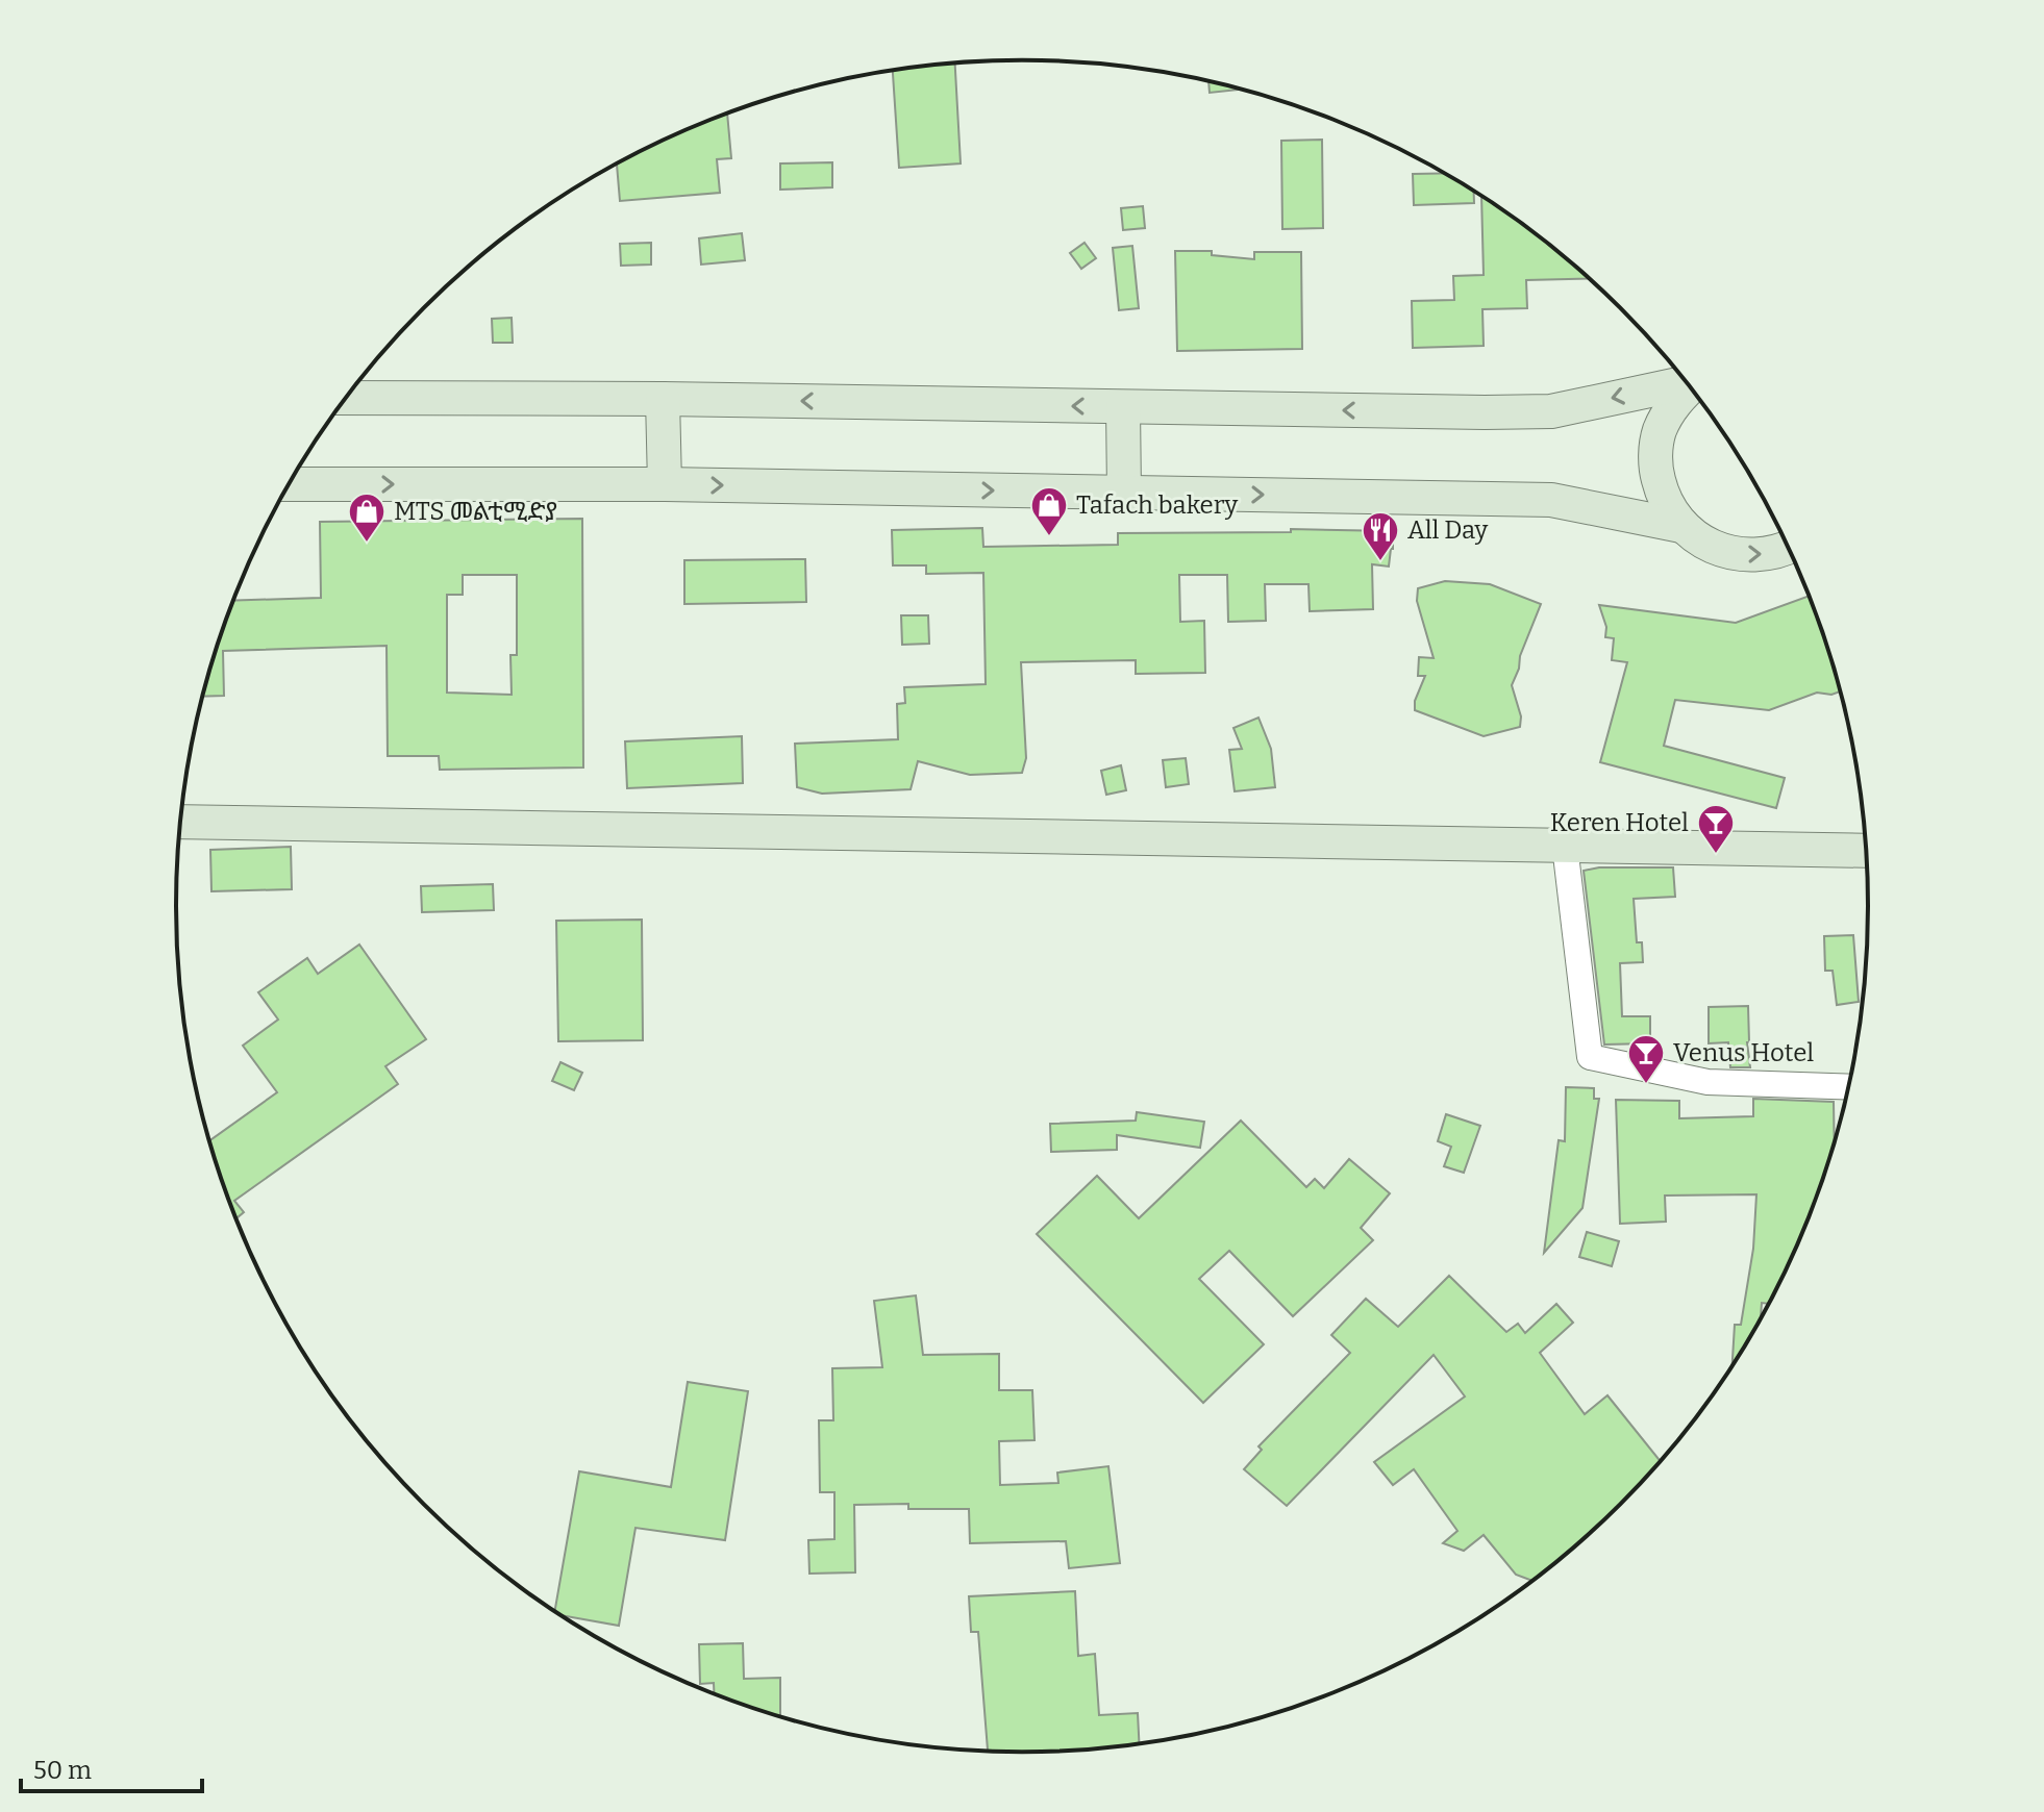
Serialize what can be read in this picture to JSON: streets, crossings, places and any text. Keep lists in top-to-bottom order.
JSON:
{
  "places": {
    "shop": ["Tafach bakery", "MTS መልቲሚድያ"],
    "restaurant": ["All Day"],
    "bar": ["Keren Hotel", "Venus Hotel"]
  },
  "scale_bar": "50 m"
}
